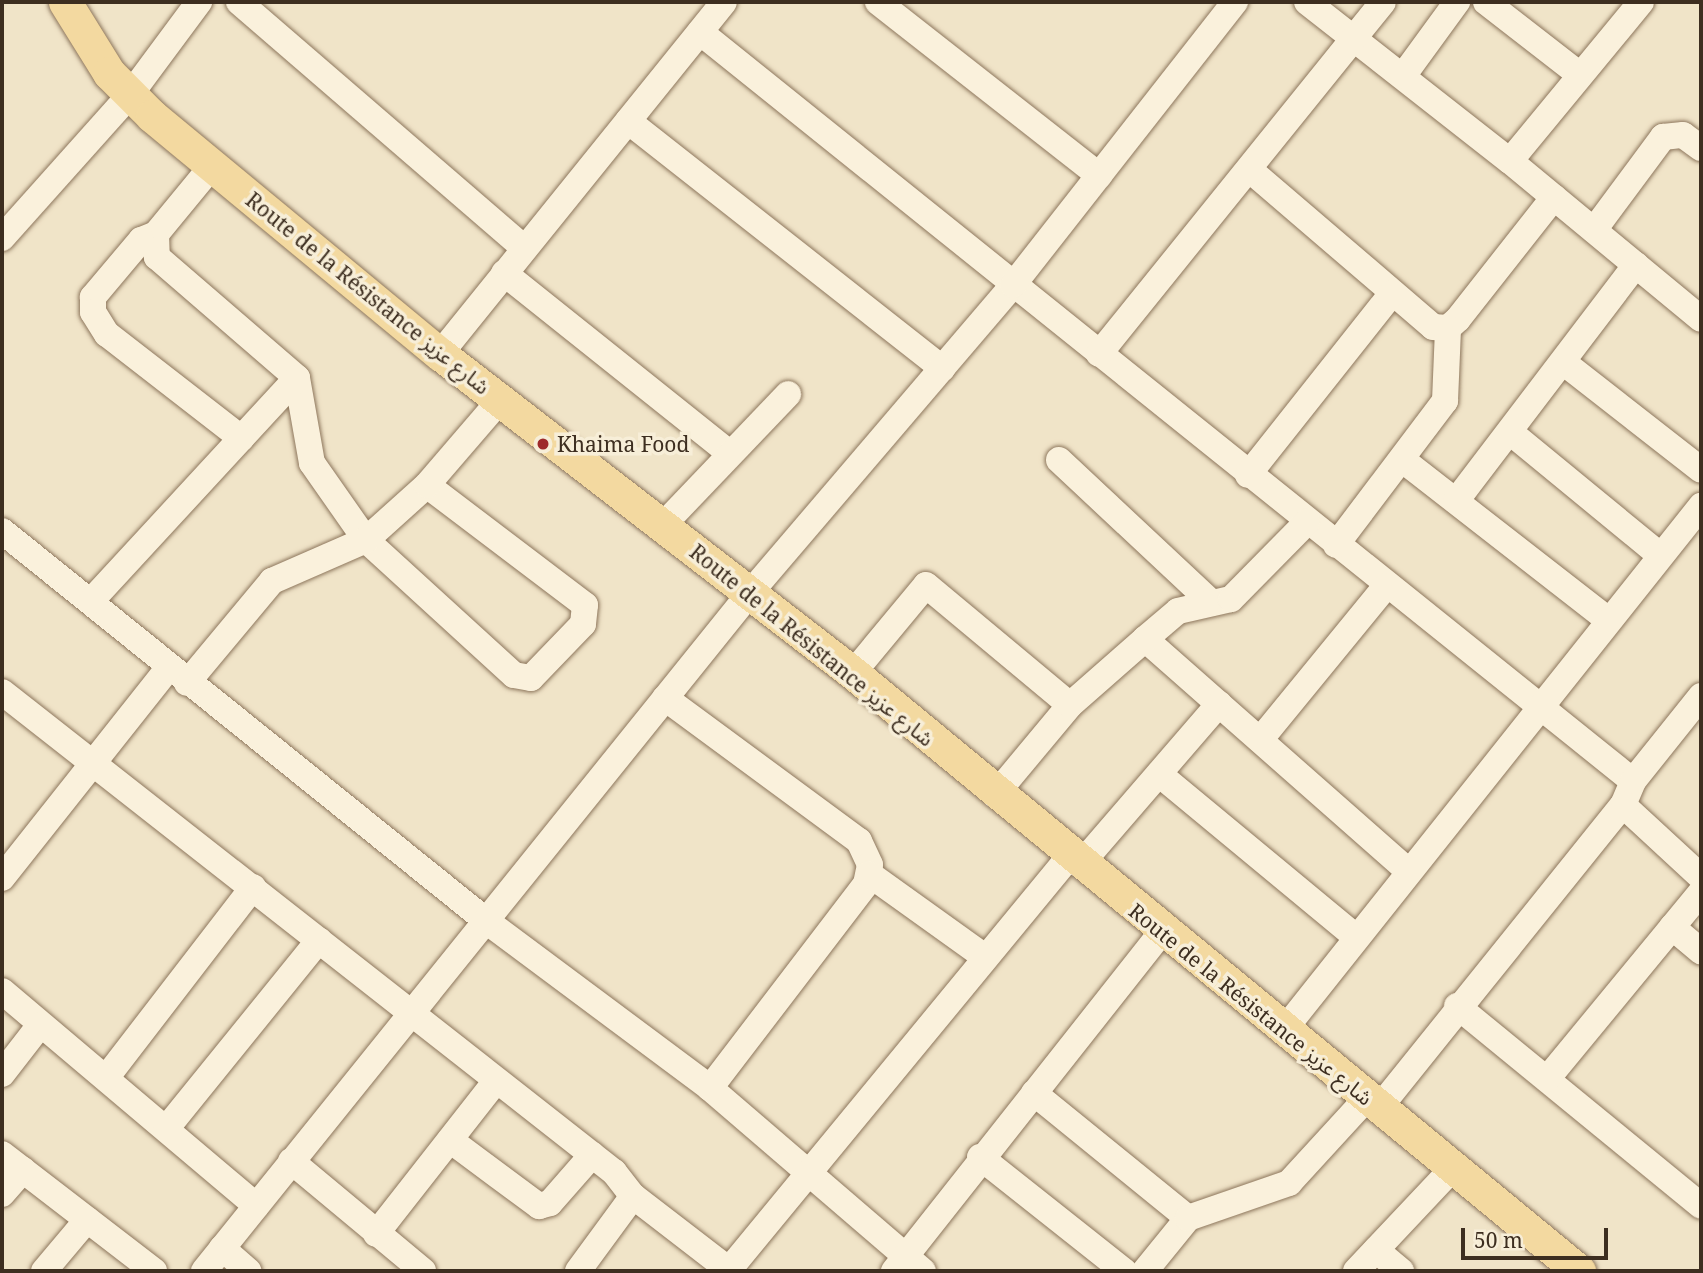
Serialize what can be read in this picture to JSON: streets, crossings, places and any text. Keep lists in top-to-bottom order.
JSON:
{
  "streets": {
    "main road": ["Route de la Résistance شارع عزيز"]
  },
  "places": ["Khaima Food"],
  "scale_bar": "50 m"
}
